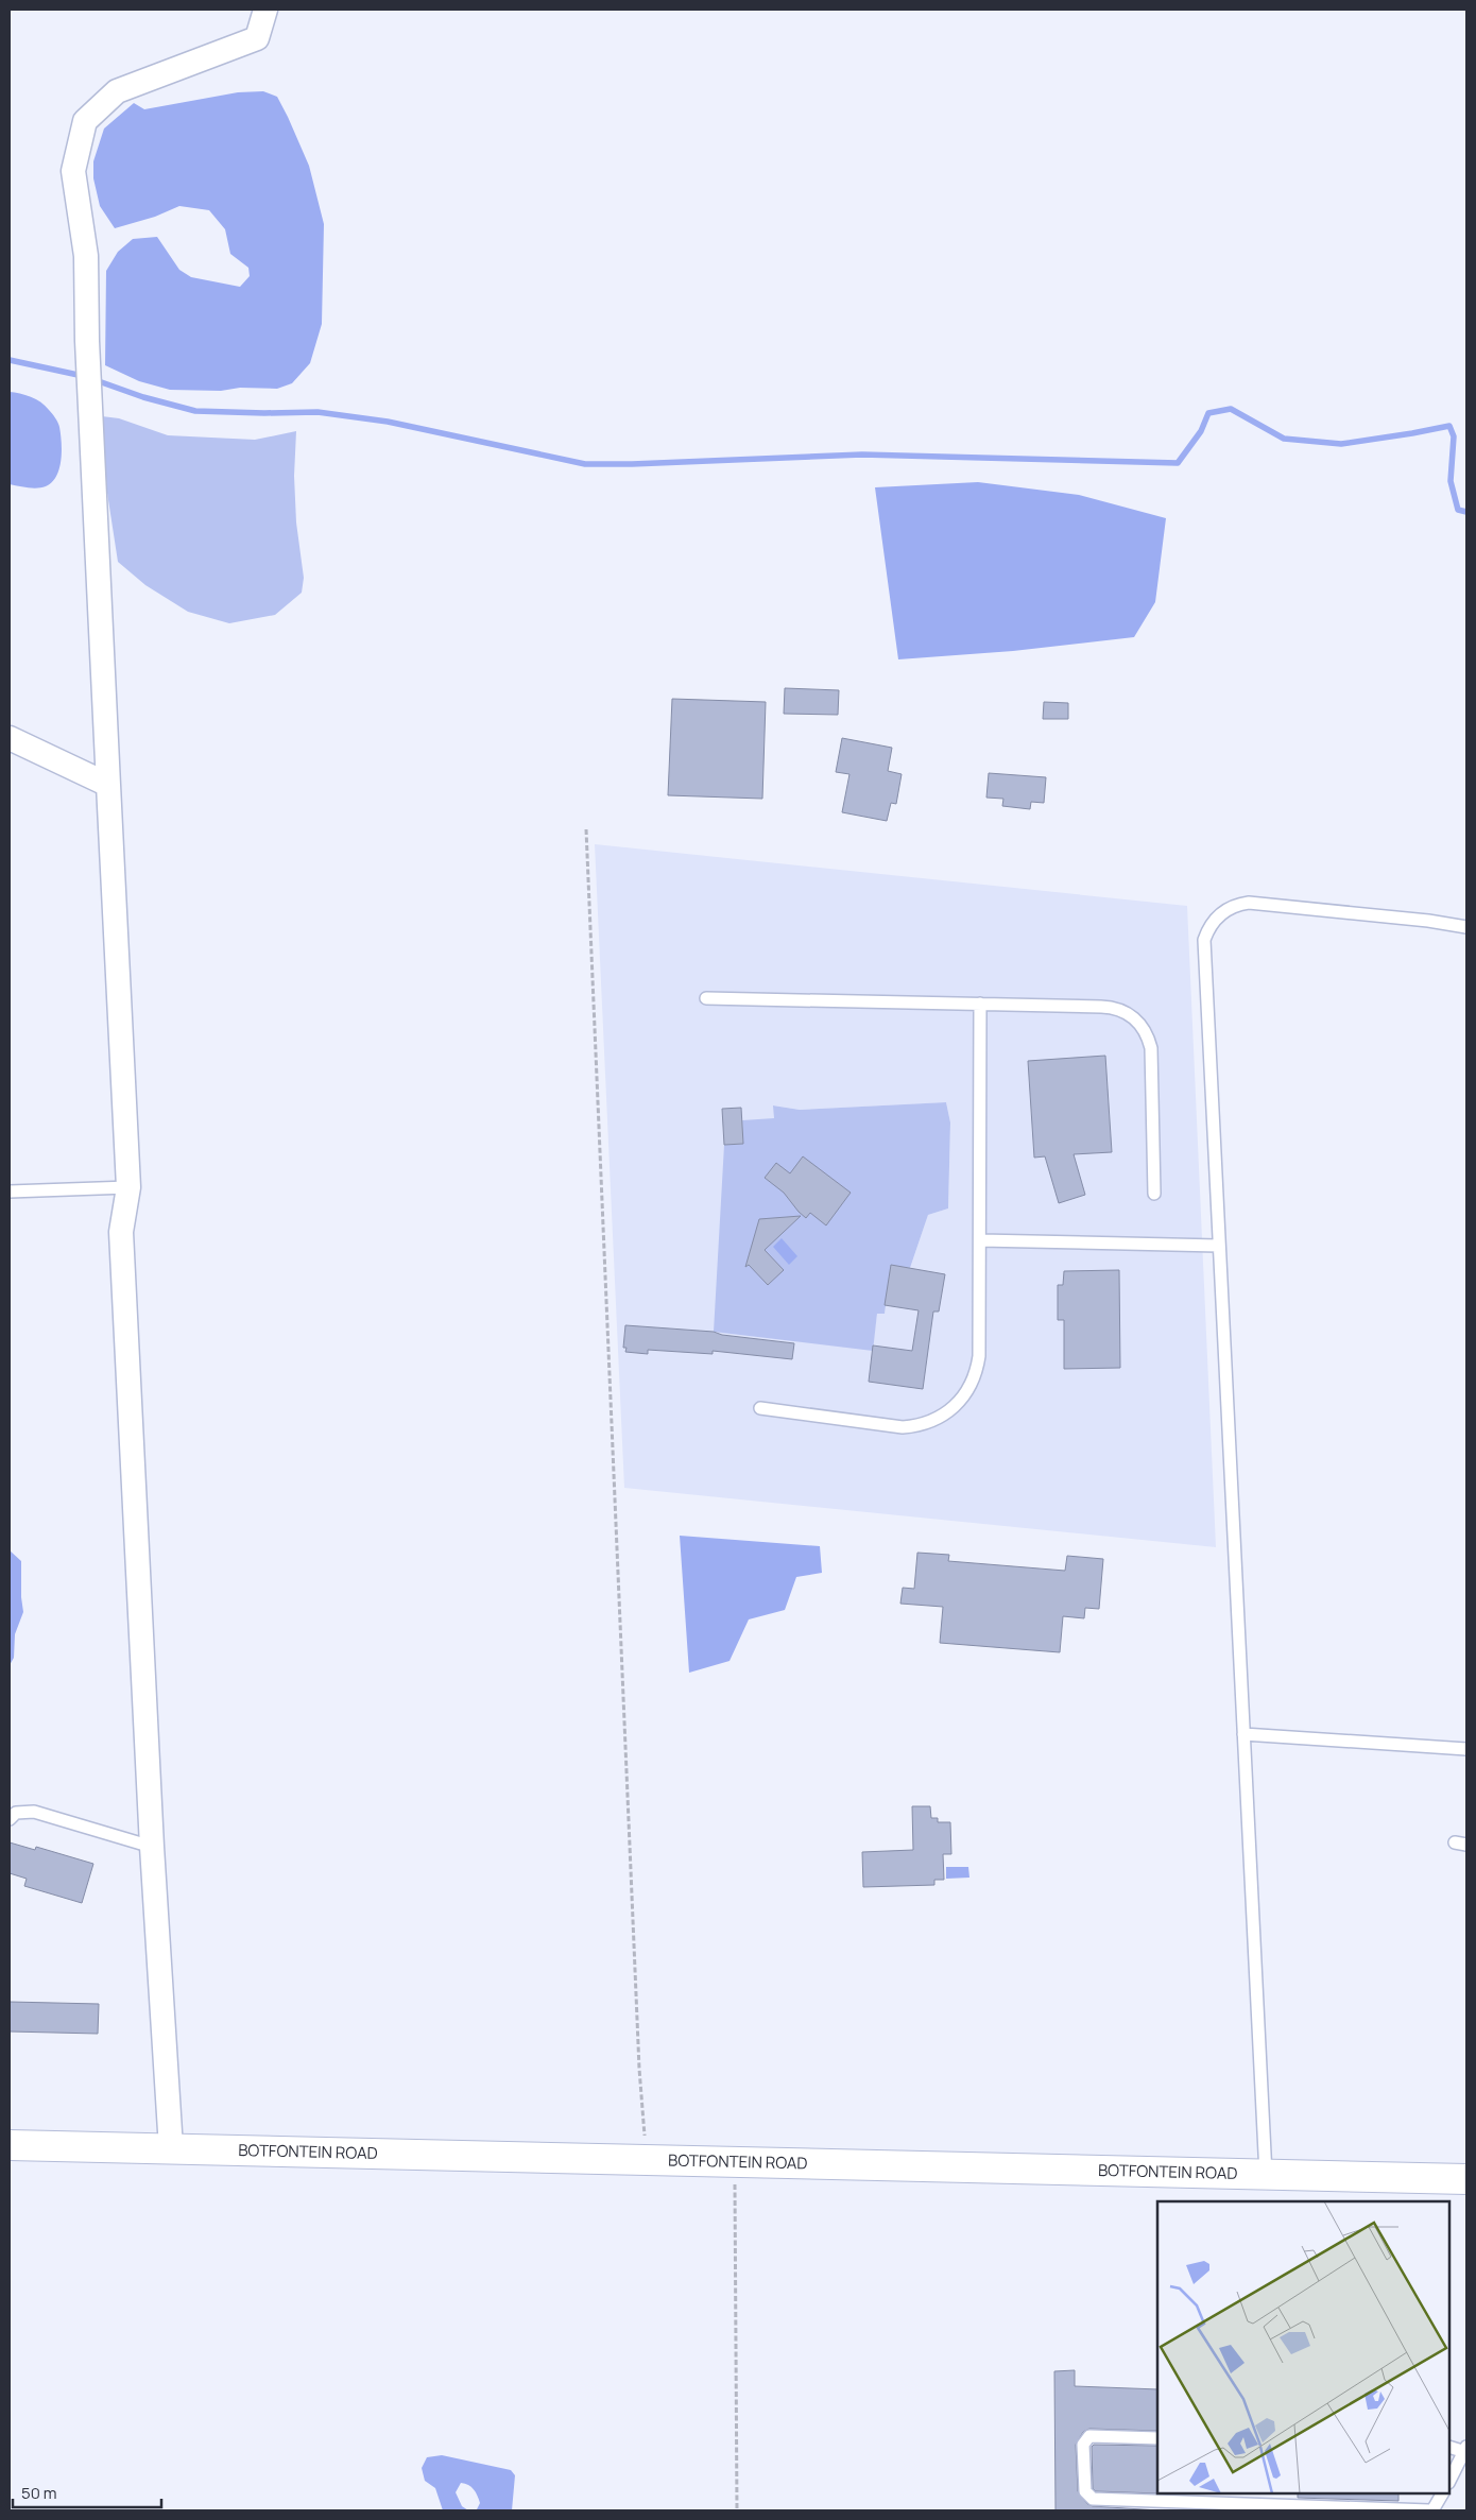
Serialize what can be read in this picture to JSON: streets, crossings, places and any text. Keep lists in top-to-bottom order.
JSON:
{
  "streets": {
    "main road": ["BOTFONTEIN ROAD"]
  },
  "scale_bar": "50 m"
}
